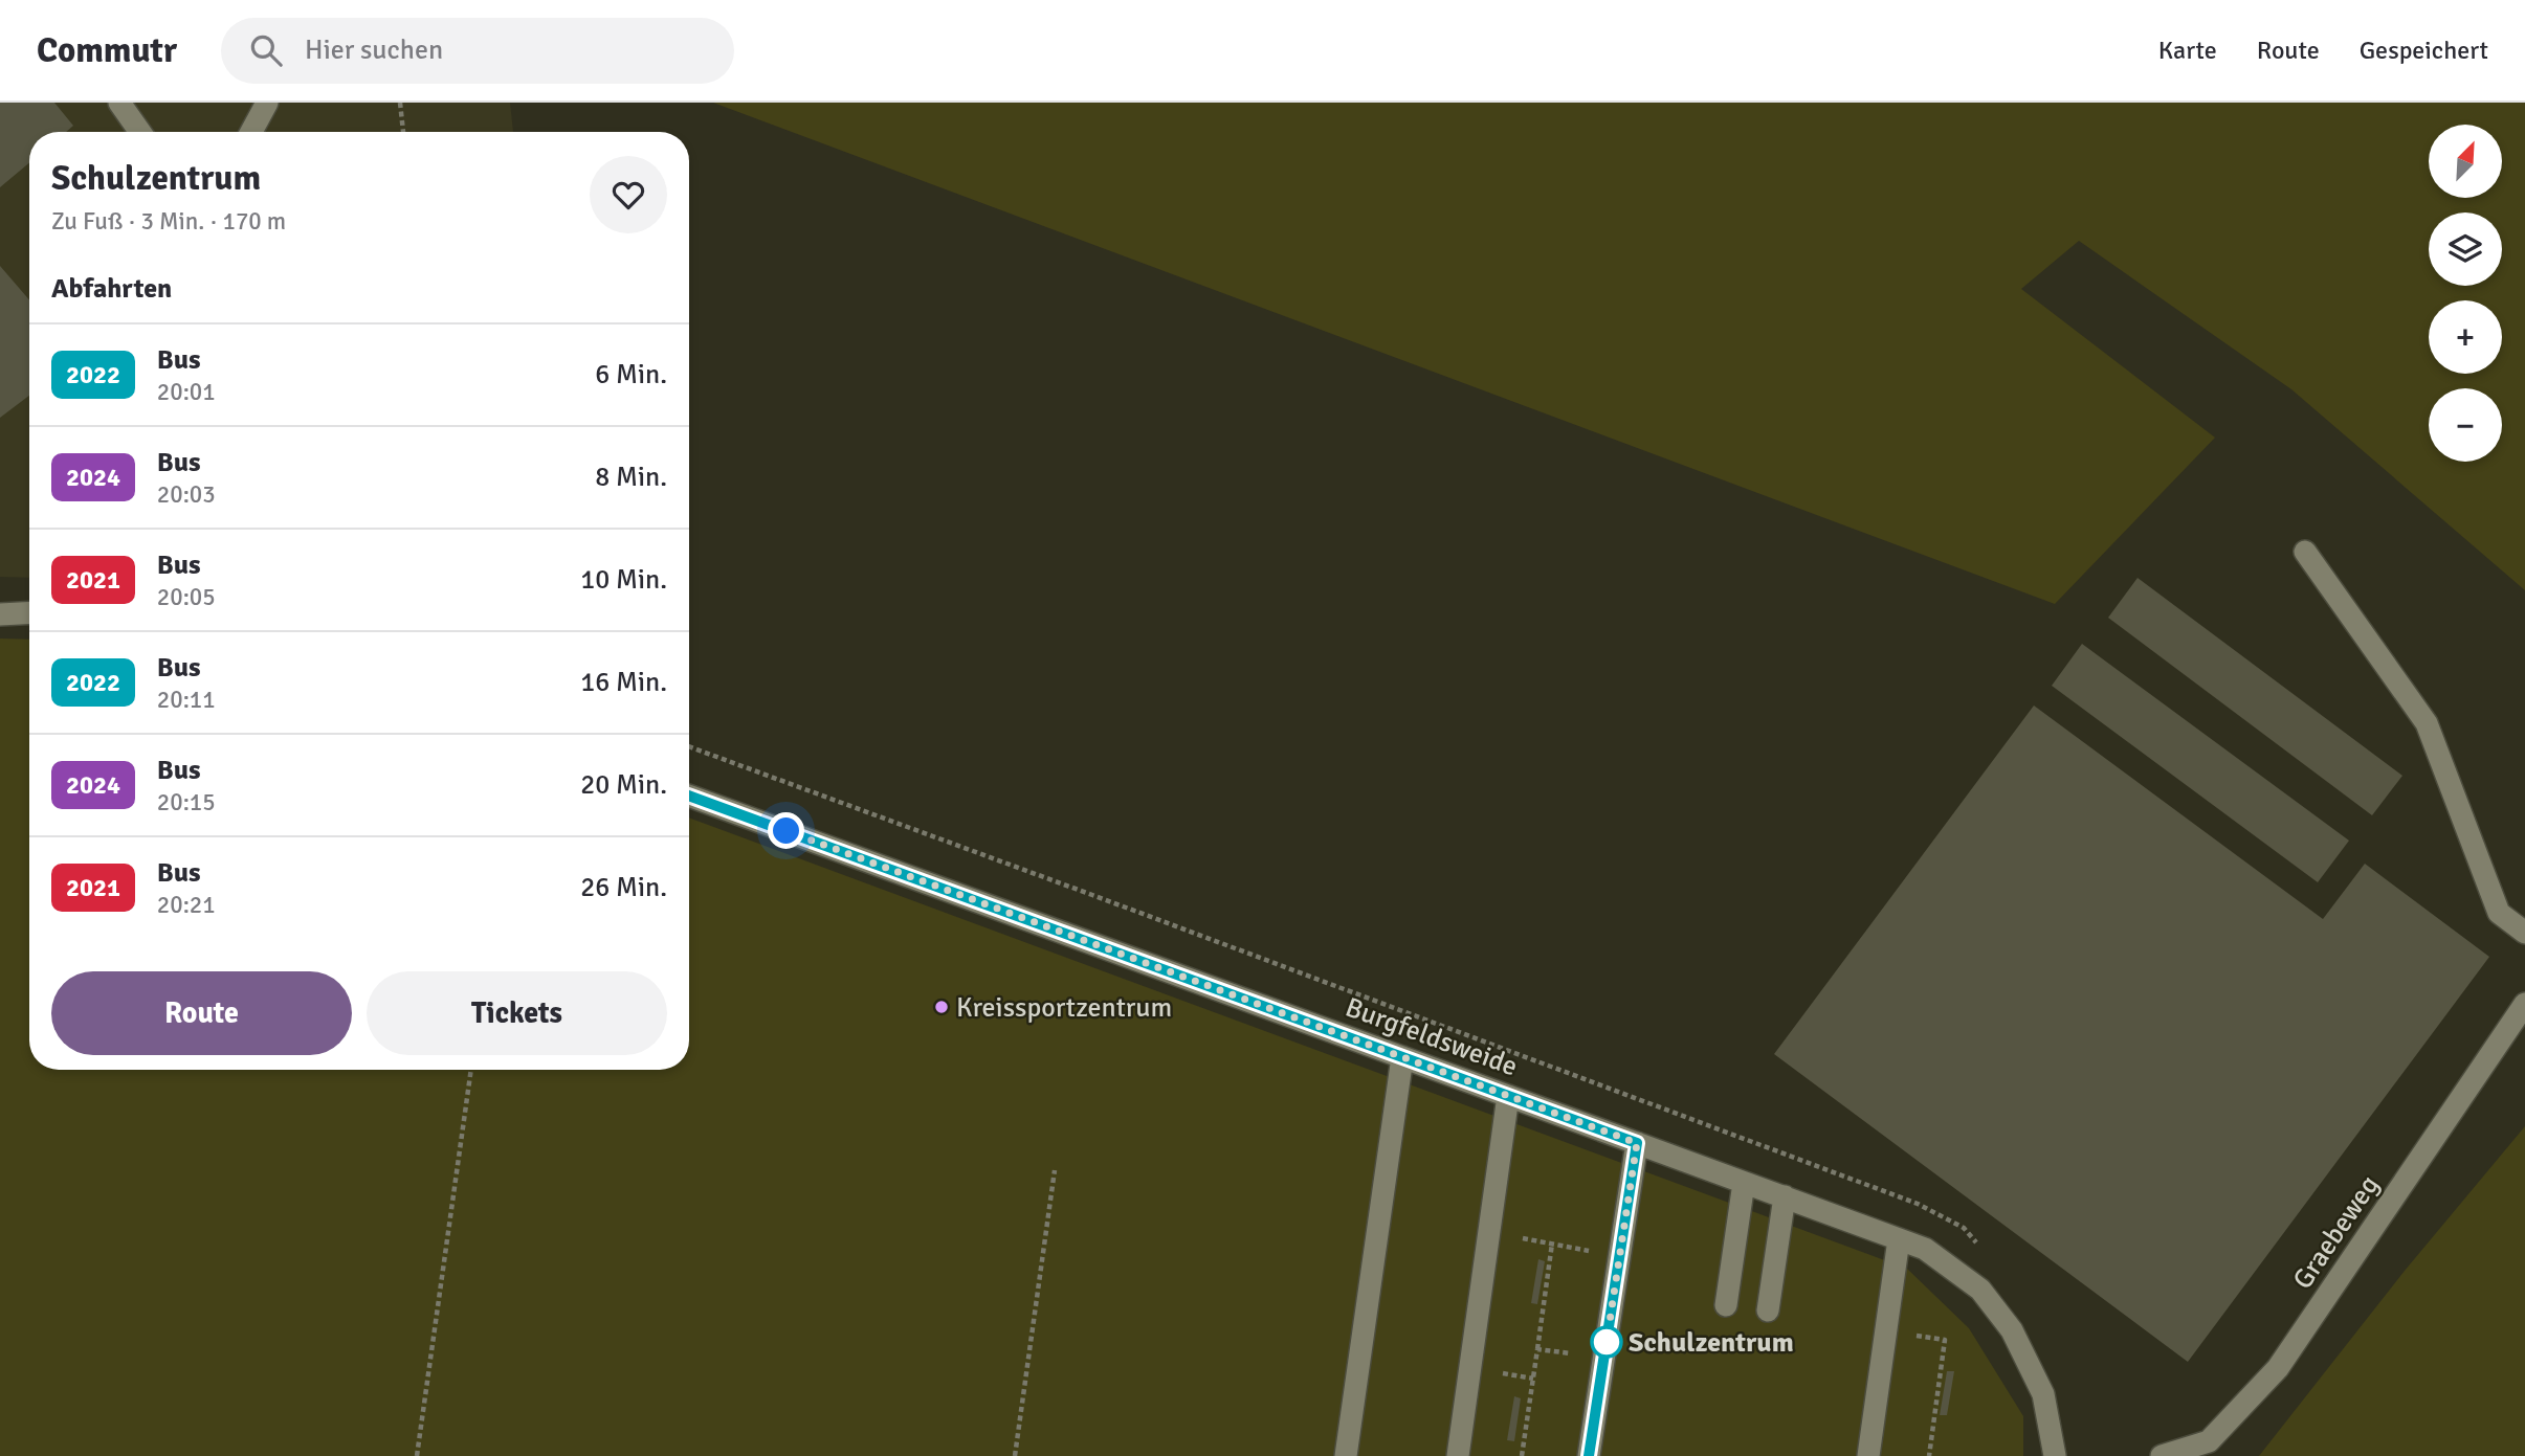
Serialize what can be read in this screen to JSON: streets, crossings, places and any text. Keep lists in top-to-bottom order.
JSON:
{
  "streets": {
    "street": ["Burgfeldsweide", "Graebeweg"]
  },
  "places": ["Kreissportzentrum", "Schulzentrum"],
  "lines": ["bus line 2022"],
  "north": "top right",
  "page": {
    "header": "Commutr",
    "search": "Hier suchen",
    "nav": ["Karte", "Route", "Gespeichert"],
    "map_buttons": ["+", "−"],
    "heading": [
      ["Schulzentrum", "Zu Fuß · 3 Min. · 170 m"],
      "Abfahrten"
    ],
    "list": [
      {
        "mark": "2022",
        "name": "Bus",
        "note": "20:01",
        "value": "6 Min."
      },
      {
        "mark": "2024",
        "name": "Bus",
        "note": "20:03",
        "value": "8 Min."
      },
      {
        "mark": "2021",
        "name": "Bus",
        "note": "20:05",
        "value": "10 Min."
      },
      {
        "mark": "2022",
        "name": "Bus",
        "note": "20:11",
        "value": "16 Min."
      },
      {
        "mark": "2024",
        "name": "Bus",
        "note": "20:15",
        "value": "20 Min."
      },
      {
        "mark": "2021",
        "name": "Bus",
        "note": "20:21",
        "value": "26 Min."
      }
    ],
    "buttons": ["Route", "Tickets"]
  }
}
